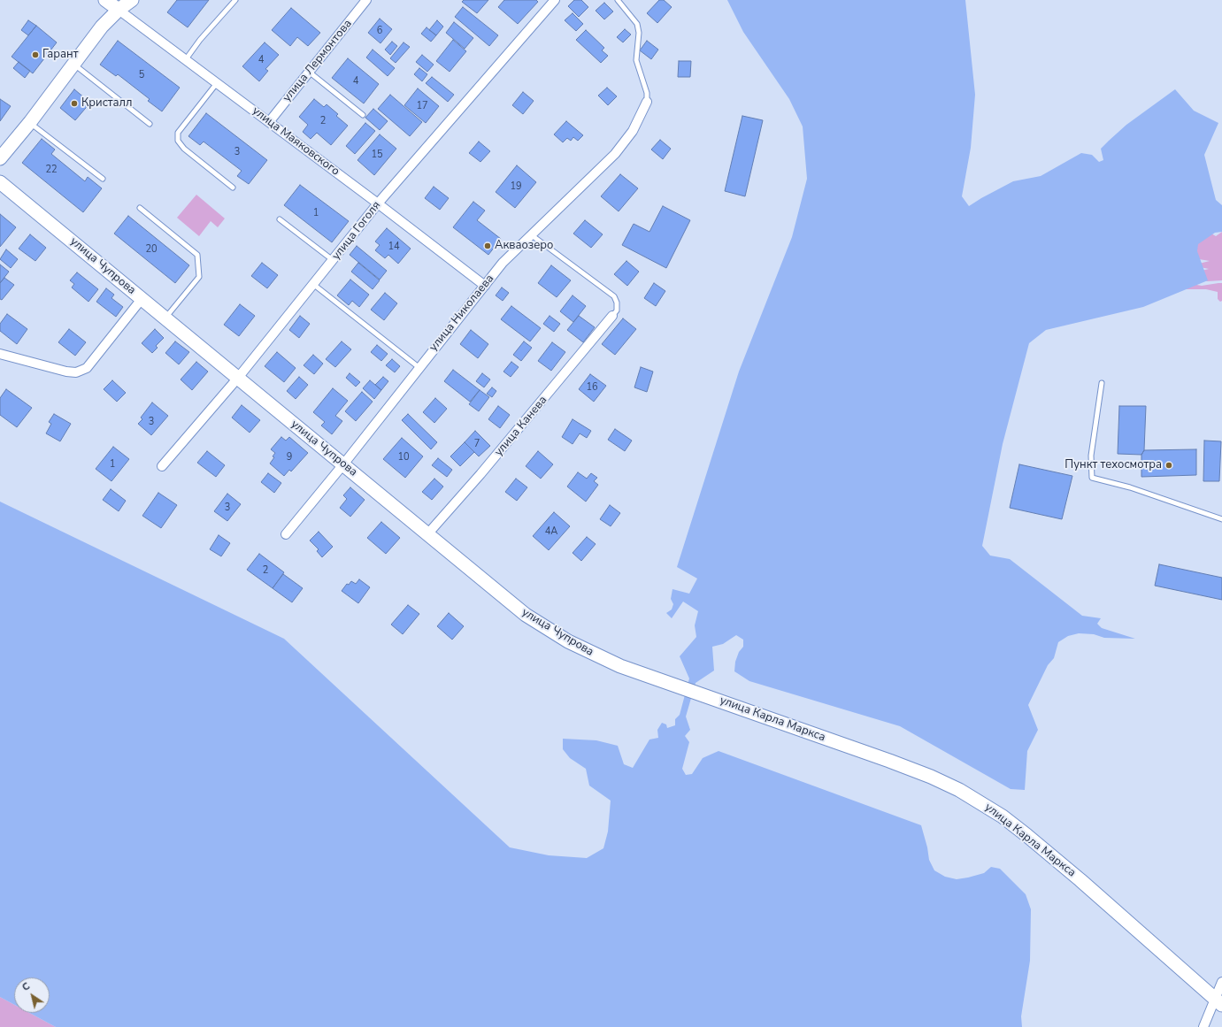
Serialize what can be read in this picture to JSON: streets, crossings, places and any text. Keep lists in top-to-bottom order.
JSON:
{
  "streets": {
    "street": [
      "улица Лермонтова",
      "улица Маяковского",
      "улица Гоголя",
      "улица Чупрова",
      "улица Николаева",
      "улица Канева",
      "улица Карла Маркса"
    ]
  },
  "crossings": [
    ["улица Лермонтова", "улица Маяковского"],
    ["улица Маяковского", "улица Гоголя"],
    ["улица Маяковского", "улица Николаева"],
    ["улица Гоголя", "улица Чупрова"],
    ["улица Чупрова", "улица Николаева"],
    ["улица Чупрова", "улица Канева"],
    ["улица Чупрова", "улица Карла Маркса"]
  ],
  "places": [
    "Гарант",
    "Кристалл",
    "Акваозеро",
    "Пункт техосмотра"
  ],
  "house_numbers": [
    "6",
    "4",
    "5",
    "4",
    "17",
    "2",
    "3",
    "15",
    "22",
    "19",
    "1",
    "14",
    "20",
    "16",
    "3",
    "7",
    "9",
    "10",
    "1",
    "3",
    "4А",
    "2"
  ],
  "north": "top left"
}
